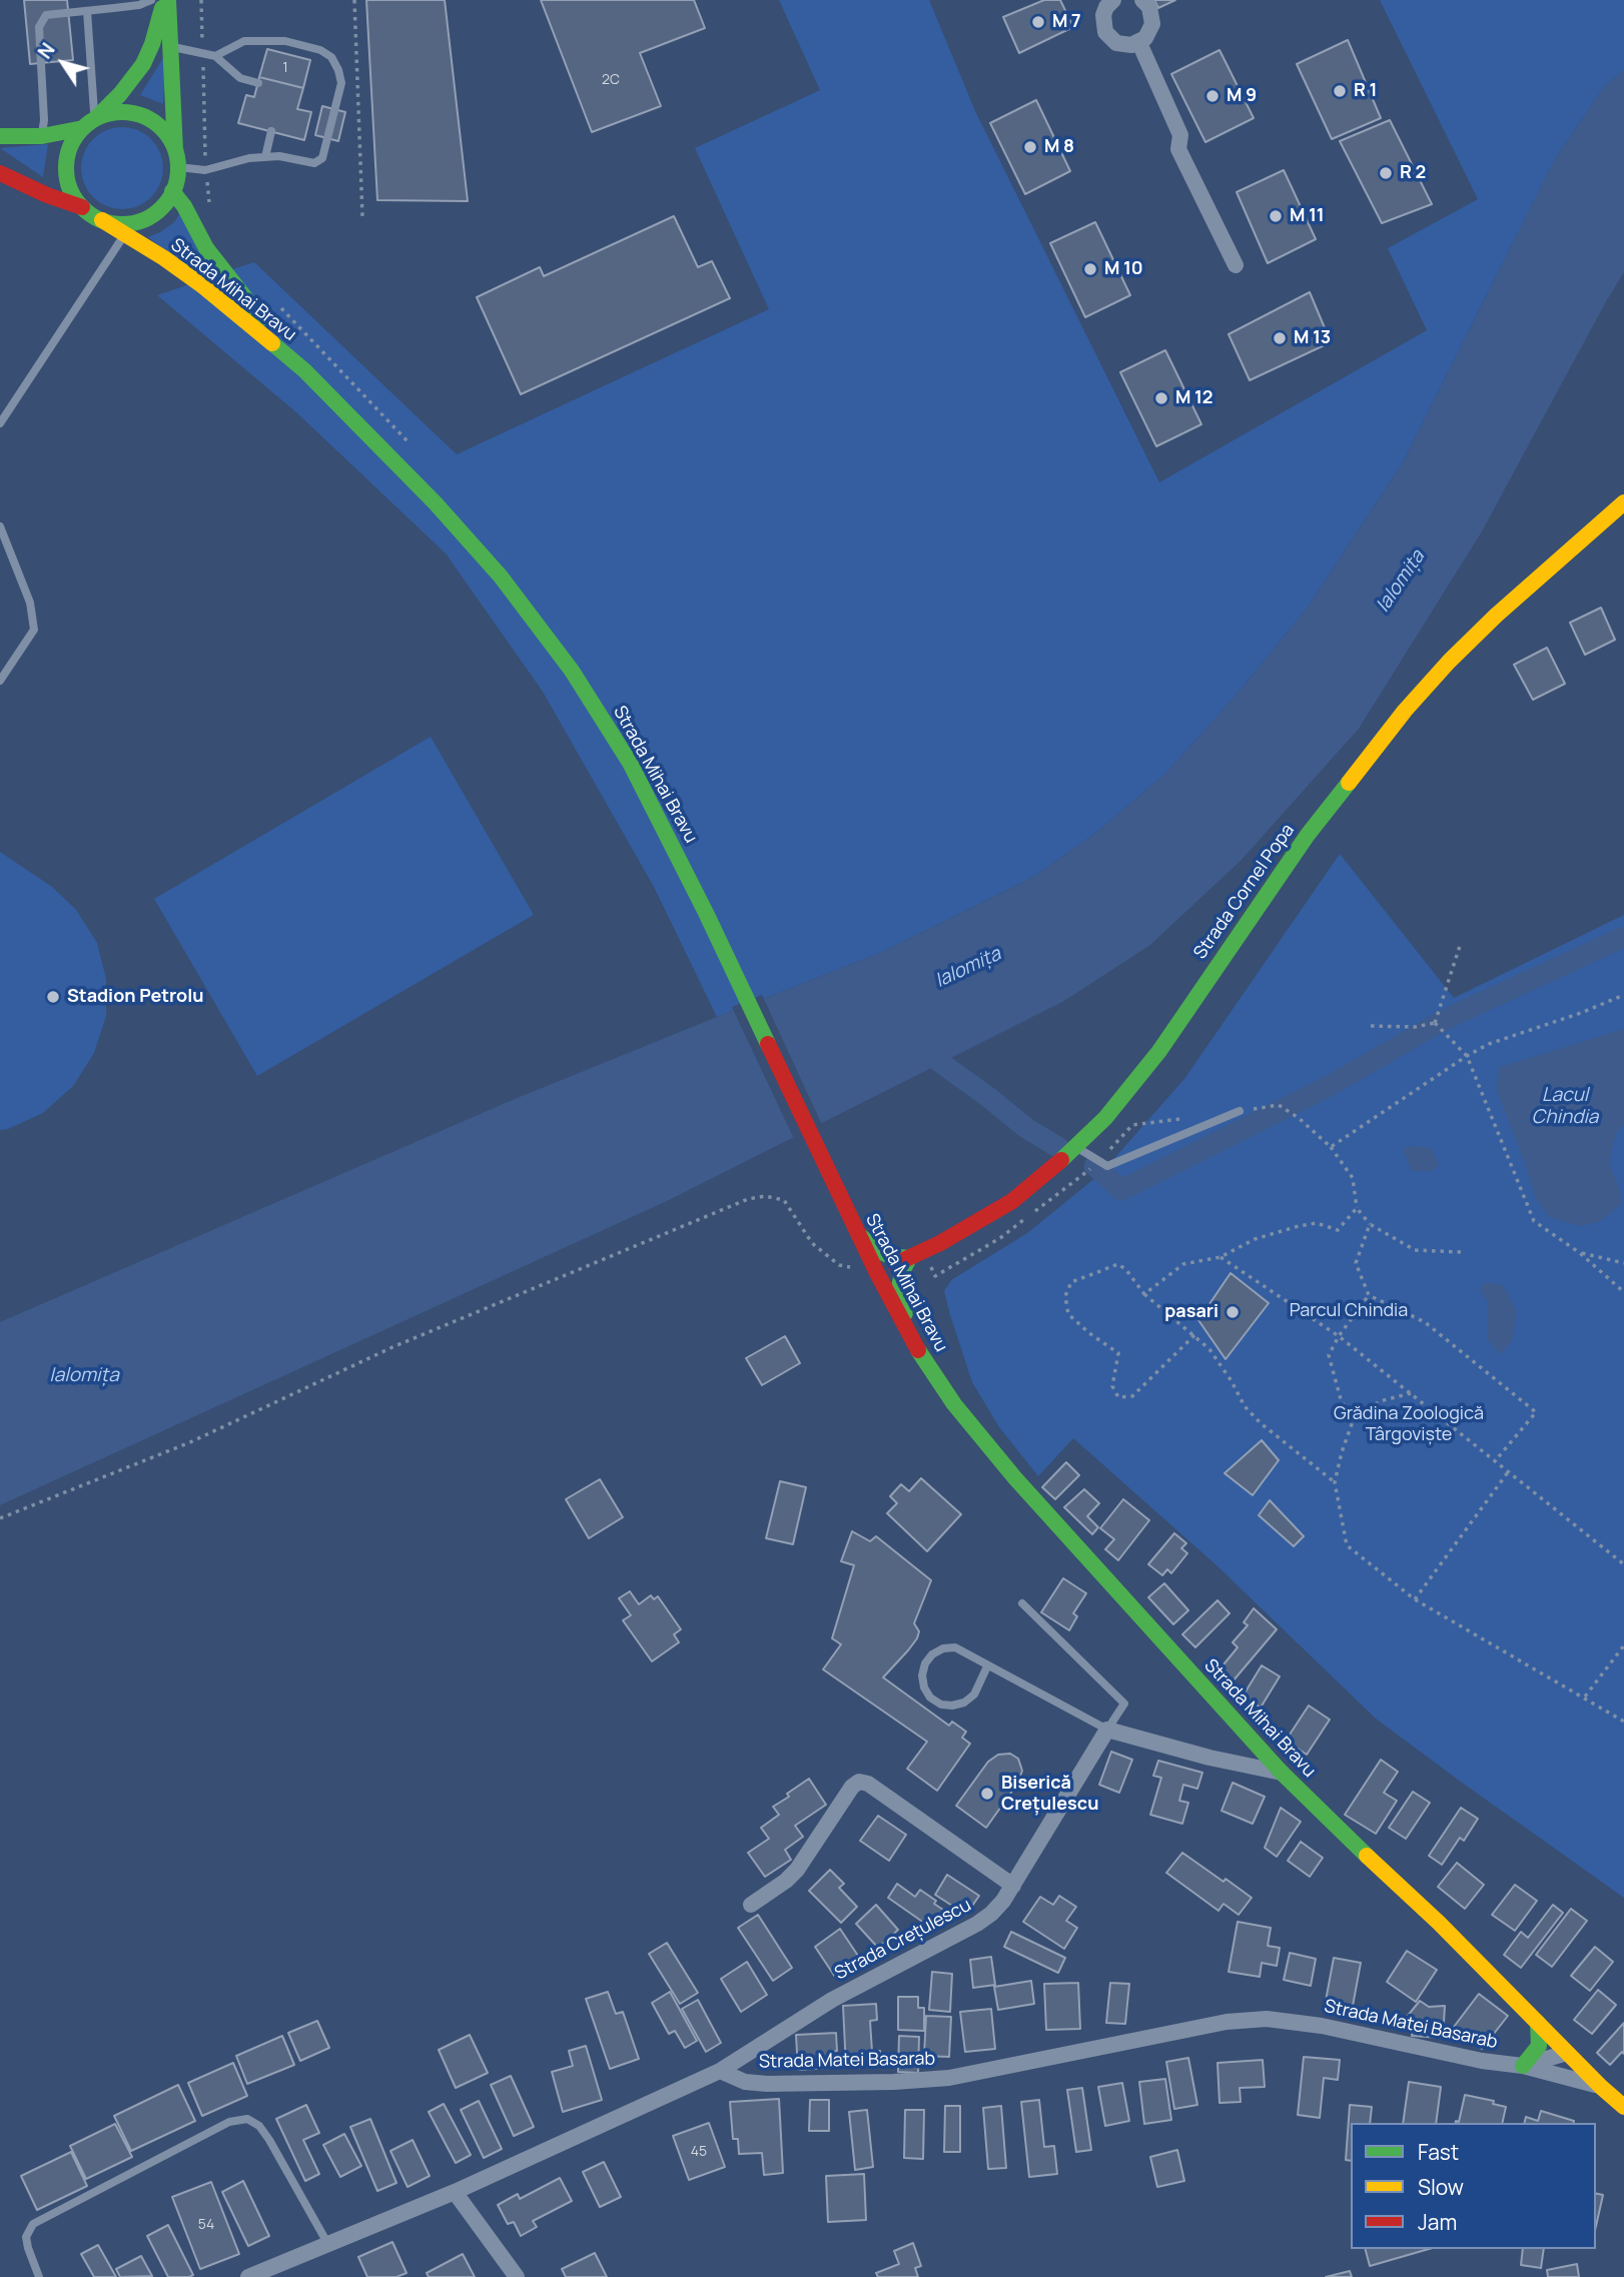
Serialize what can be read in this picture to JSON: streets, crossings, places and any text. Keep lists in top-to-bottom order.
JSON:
{
  "streets": {
    "main road": ["Strada Mihai Bravu", "Strada Cornel Popa"],
    "street": ["Strada Crețulescu", "Strada Matei Basarab"]
  },
  "crossings": [
    ["Strada Mihai Bravu", "Strada Cornel Popa"],
    ["Strada Mihai Bravu", "Strada Matei Basarab"],
    ["Strada Crețulescu", "Strada Matei Basarab"]
  ],
  "water": ["Ialomița", "Lacul Chindia"],
  "parks": ["Parcul Chindia", "Grădina Zoologică Târgoviște"],
  "places": [
    "M 7",
    "R 1",
    "M 9",
    "M 8",
    "R 2",
    "M 11",
    "M 10",
    "M 13",
    "M 12",
    "Stadion Petrolu",
    "pasari",
    "Biserică Crețulescu"
  ],
  "house_numbers": [
    "1",
    "2C",
    "45",
    "54"
  ],
  "legend": ["Fast", "Slow", "Jam"],
  "north": "top left"
}
